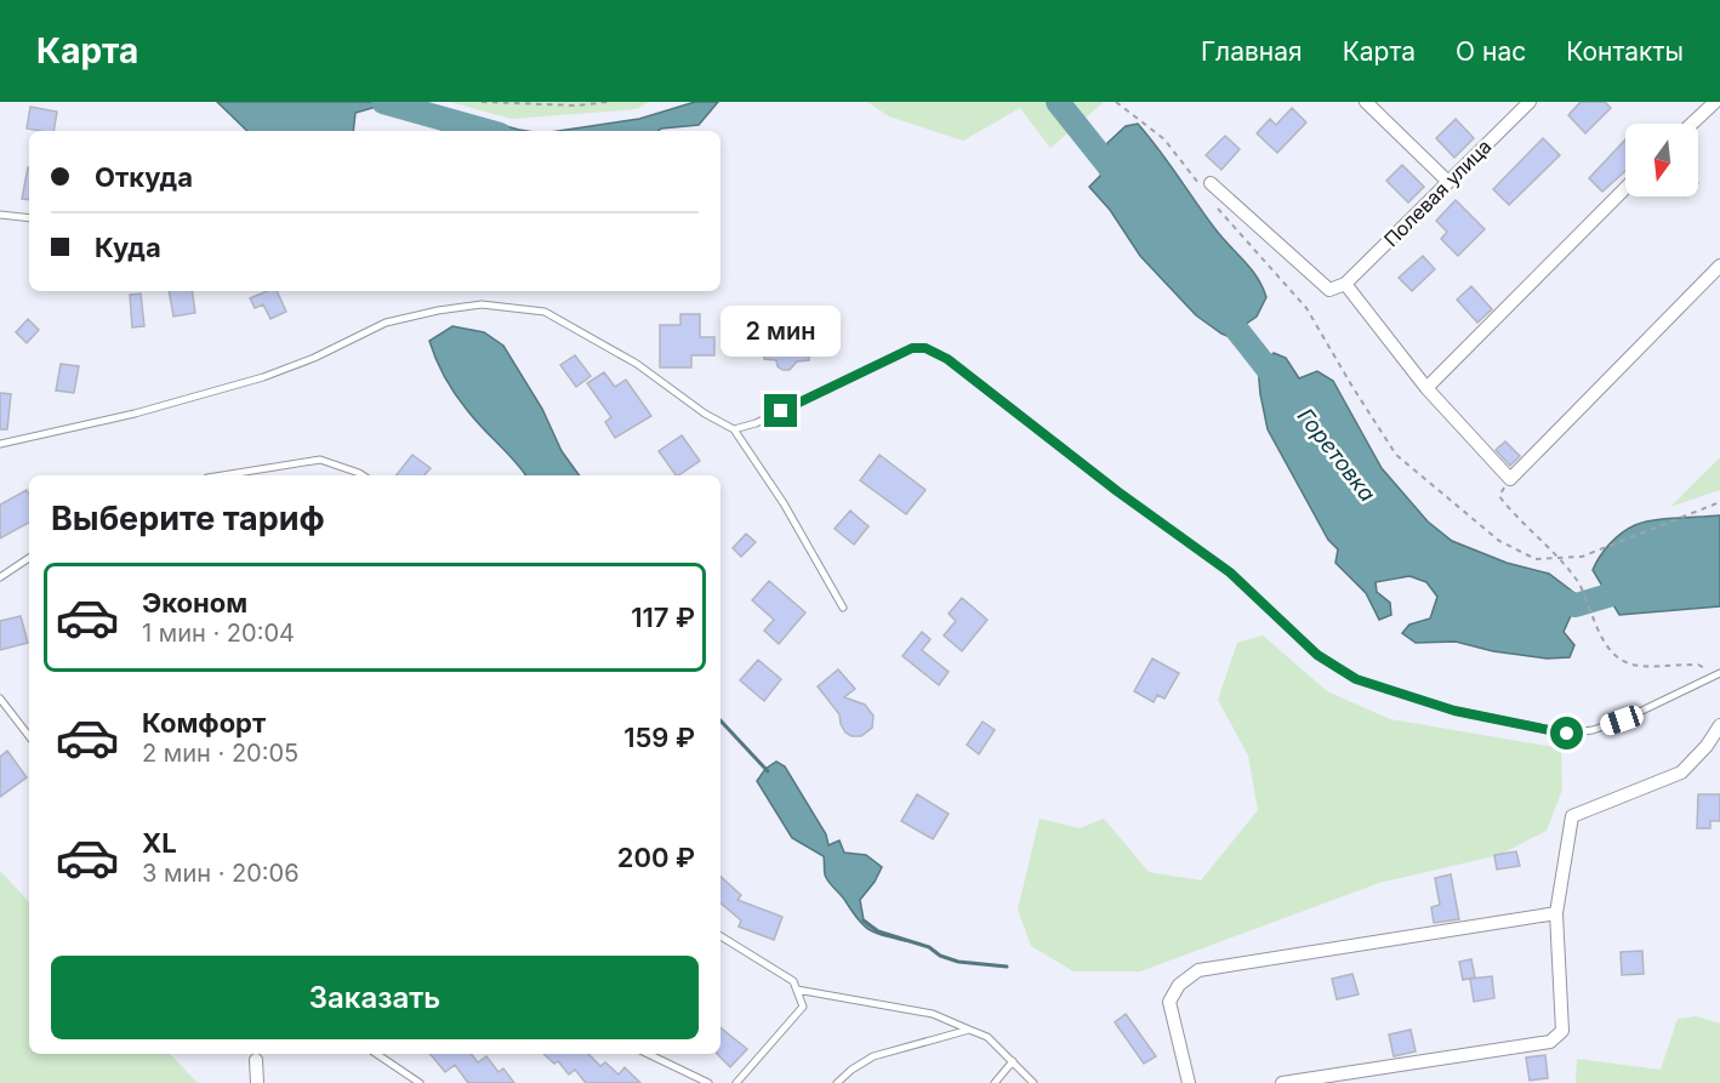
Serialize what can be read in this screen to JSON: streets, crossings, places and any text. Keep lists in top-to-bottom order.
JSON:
{
  "streets": {
    "street": ["Полевая улица"]
  },
  "water": ["Горетовка"],
  "north": "bottom",
  "page": {
    "header": "Карта",
    "nav": [
      "Главная",
      "Карта",
      "О нас",
      "Контакты"
    ],
    "banner": ["Откуда", "Куда"],
    "bubble": "2 мин",
    "heading": "Выберите тариф",
    "list": [
      {
        "name": "Эконом",
        "note": "1 мин · 20:04",
        "value": "117 ₽"
      },
      {
        "name": "Комфорт",
        "note": "2 мин · 20:05",
        "value": "159 ₽"
      },
      {
        "name": "XL",
        "note": "3 мин · 20:06",
        "value": "200 ₽"
      }
    ],
    "buttons": "Заказать"
  }
}
